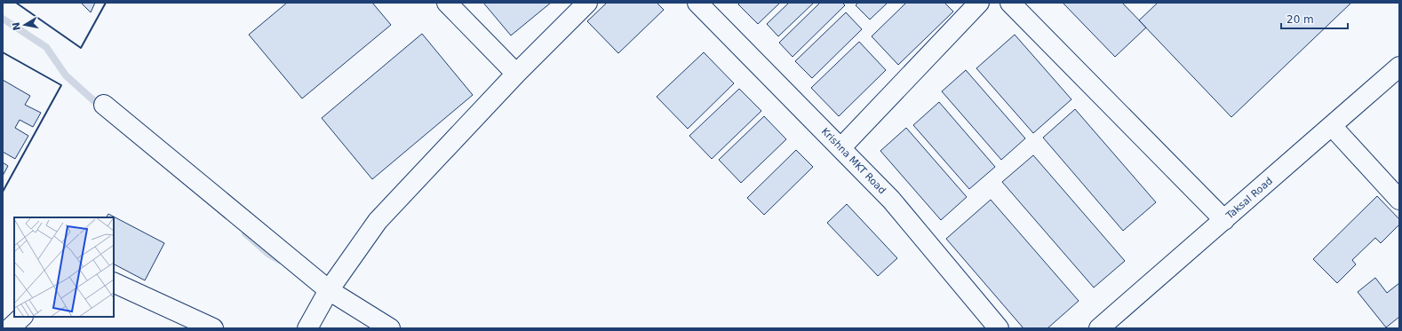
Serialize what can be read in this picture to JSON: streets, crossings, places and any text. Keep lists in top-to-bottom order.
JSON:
{
  "streets": {
    "street": ["Krishna MKT Road", "Taksal Road"]
  },
  "scale_bar": "20 m",
  "north": "left"
}
